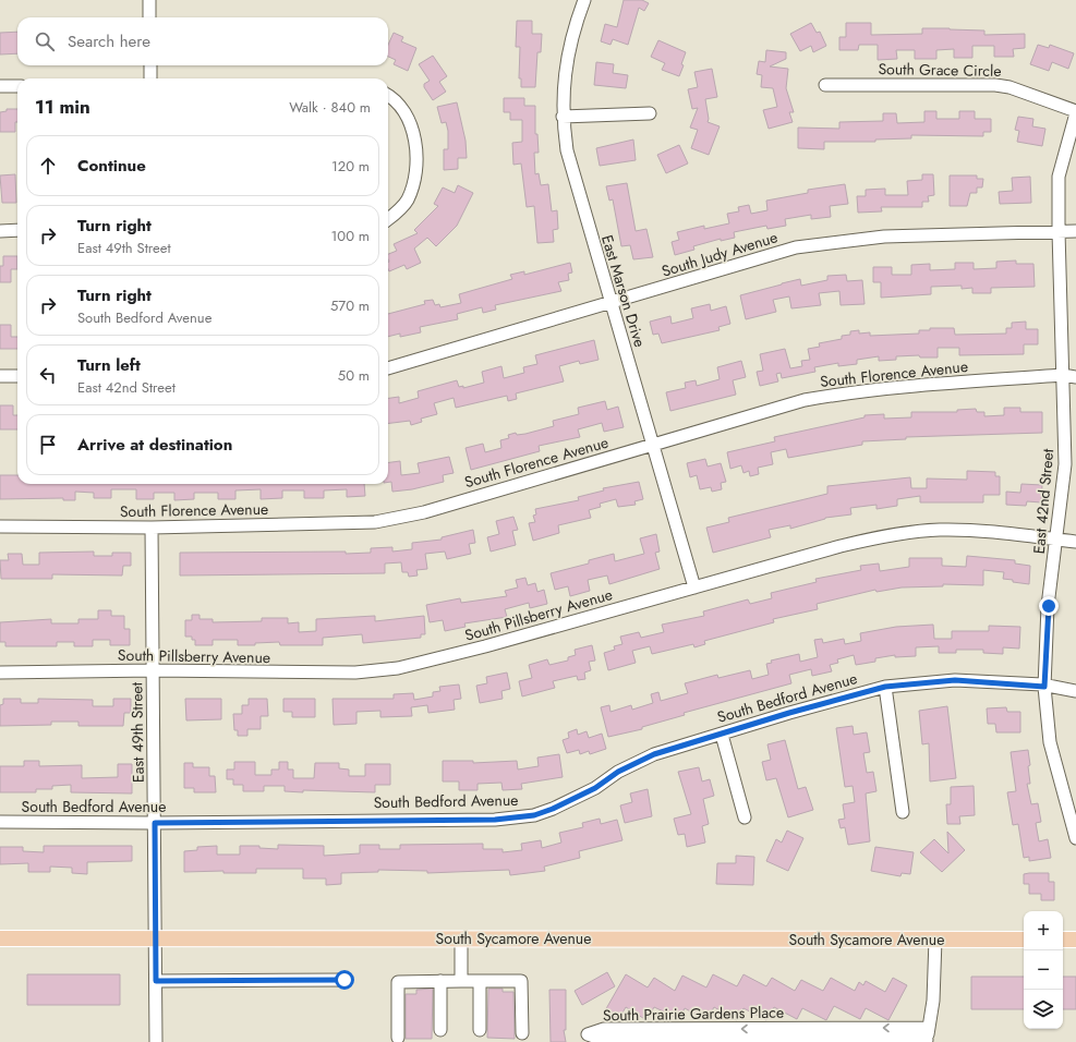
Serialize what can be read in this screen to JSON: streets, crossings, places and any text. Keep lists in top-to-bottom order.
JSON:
{
  "streets": {
    "main road": ["South Sycamore Avenue"],
    "street": [
      "South Grace Circle",
      "South Judy Avenue",
      "East Marson Drive",
      "South Florence Avenue",
      "East 42nd Street",
      "South Pillsberry Avenue",
      "South Bedford Avenue",
      "East 49th Street",
      "South Prairie Gardens Place"
    ]
  },
  "crossings": [
    ["South Grace Circle", "East 42nd Street"],
    ["South Judy Avenue", "East Marson Drive"],
    ["South Judy Avenue", "East 42nd Street"],
    ["East Marson Drive", "South Florence Avenue"],
    ["East Marson Drive", "South Pillsberry Avenue"],
    ["South Florence Avenue", "East 42nd Street"],
    ["South Florence Avenue", "East 49th Street"],
    ["East 42nd Street", "South Pillsberry Avenue"],
    ["East 42nd Street", "South Bedford Avenue"],
    ["South Pillsberry Avenue", "East 49th Street"],
    ["South Bedford Avenue", "East 49th Street"],
    ["East 49th Street", "South Sycamore Avenue"]
  ],
  "page": {
    "search": "Search here",
    "heading": ["11 min", "Walk · 840 m"],
    "list": [
      ["Continue", "120 m"],
      ["Turn right", "East 49th Street", "100 m"],
      ["Turn right", "South Bedford Avenue", "570 m"],
      ["Turn left", "East 42nd Street", "50 m"],
      "Arrive at destination"
    ],
    "map_buttons": ["+", "−"]
  }
}
